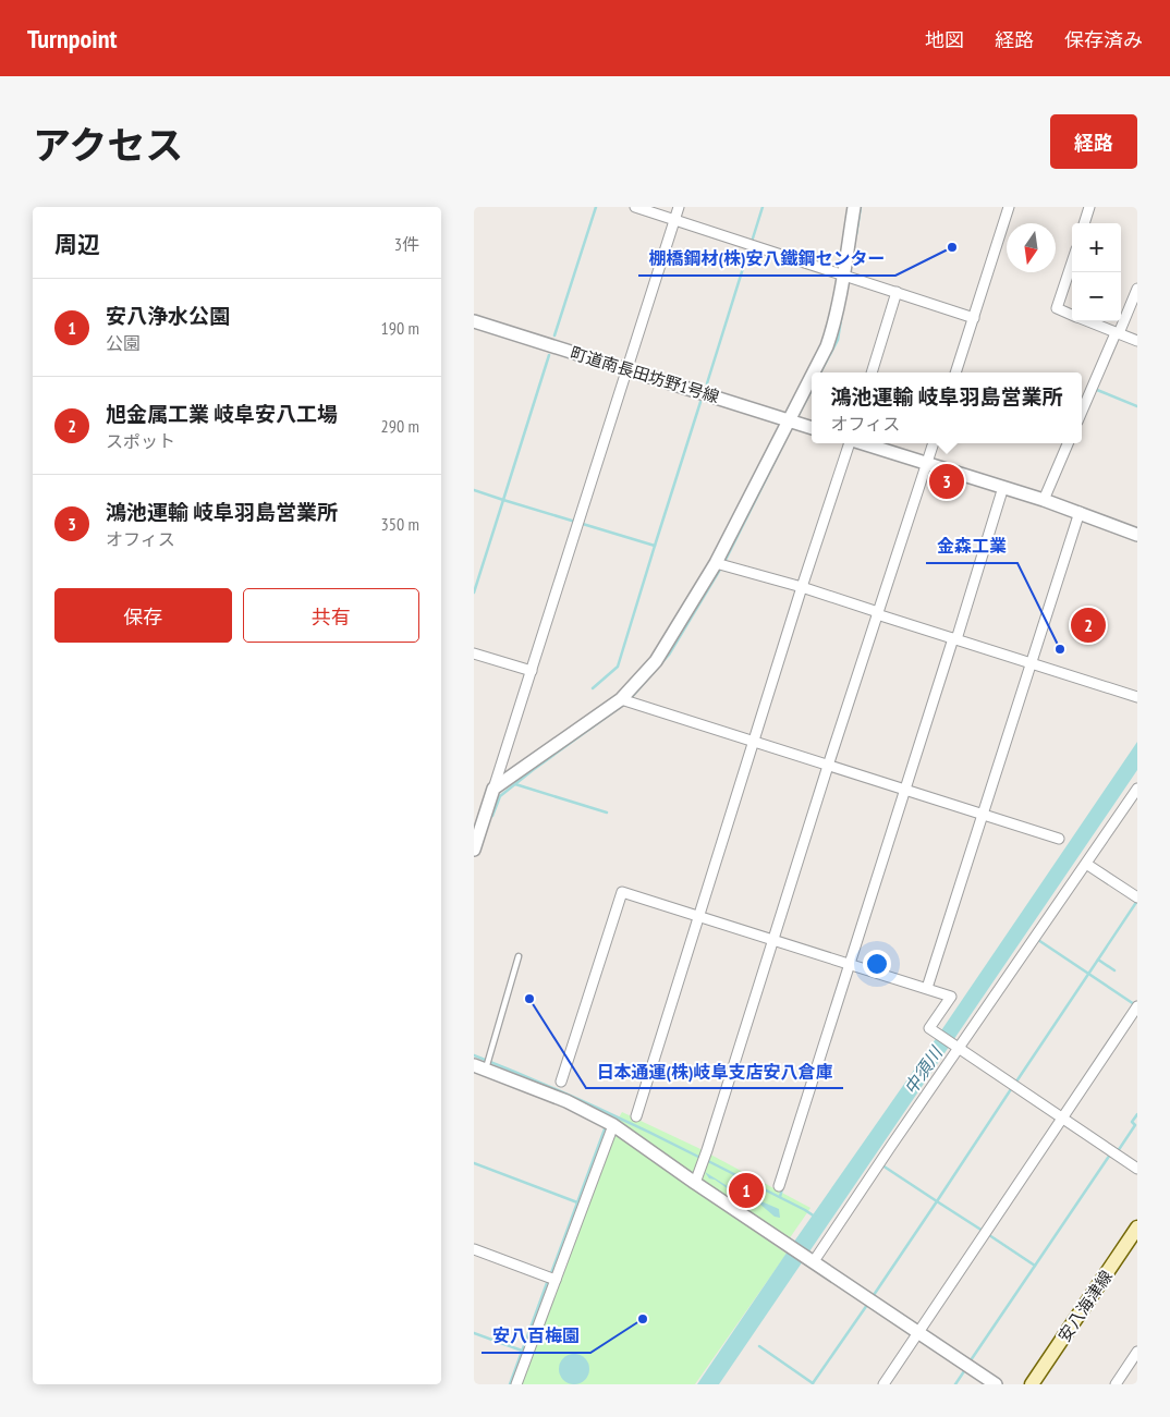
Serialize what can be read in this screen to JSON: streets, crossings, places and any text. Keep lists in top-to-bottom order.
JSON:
{
  "streets": {
    "main road": ["安八海津線"],
    "street": ["町道南長田坊野1号線"]
  },
  "water": ["中須川"],
  "places": [
    "棚橋鋼材(株)安八鐵鋼センター",
    "金森工業",
    "日本通運(株)岐阜支店安八倉庫",
    "安八百梅園"
  ],
  "north": "bottom",
  "page": {
    "header": "Turnpoint",
    "nav": ["地図", "経路", "保存済み"],
    "title": "アクセス",
    "buttons": [
      "経路",
      ["保存", "共有"]
    ],
    "heading": ["周辺", "3件"],
    "map_buttons": ["+", "−"],
    "list": [
      {
        "mark": "1",
        "name": "安八浄水公園",
        "note": "公園",
        "value": "190 m"
      },
      {
        "mark": "2",
        "name": "旭金属工業 岐阜安八工場",
        "note": "スポット",
        "value": "290 m"
      },
      {
        "mark": "3",
        "name": "鴻池運輸 岐阜羽島営業所",
        "note": "オフィス",
        "value": "350 m"
      }
    ],
    "popup": ["鴻池運輸 岐阜羽島営業所", "オフィス"],
    "pins": ["3", "2", "1"]
  }
}
